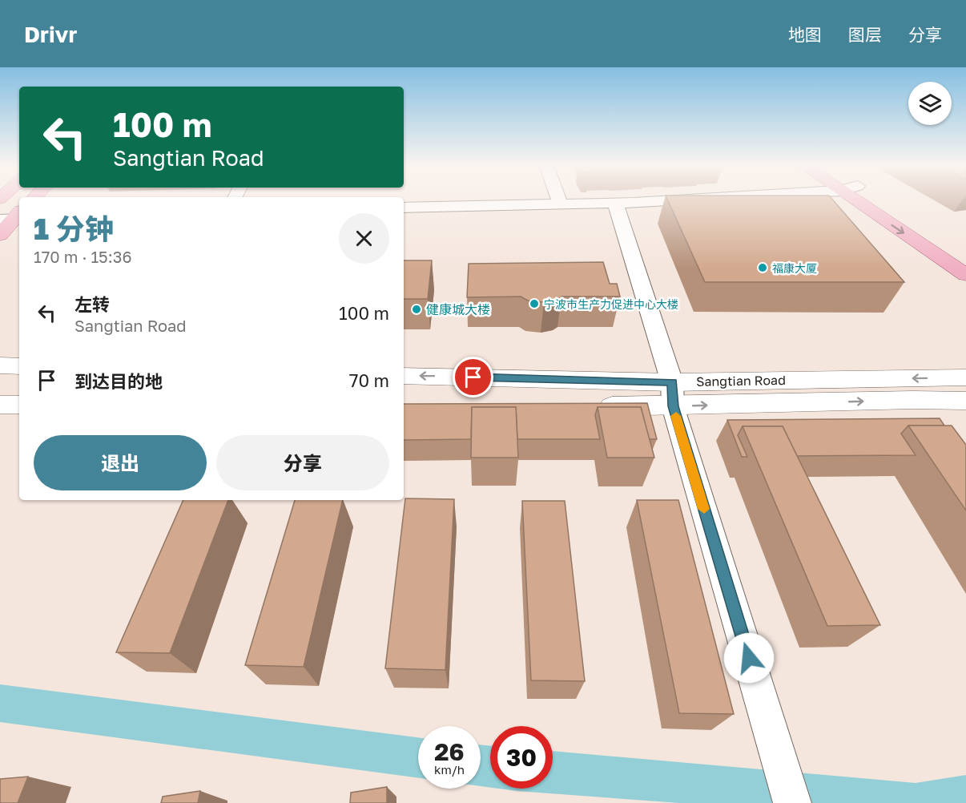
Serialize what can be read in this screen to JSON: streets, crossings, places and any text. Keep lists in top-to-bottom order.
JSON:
{
  "streets": {
    "main road": ["Sangtian Road"]
  },
  "places": ["福康大厦", "宁波市生产力促进中心大楼", "健康城大楼"],
  "page": {
    "header": "Drivr",
    "nav": ["地图", "图层", "分享"],
    "turn": ["100 m", "Sangtian Road"],
    "heading": ["1 分钟", "170 m · 15:36"],
    "list": [
      {
        "name": "左转",
        "note": "Sangtian Road",
        "value": "100 m"
      },
      {
        "name": "到达目的地",
        "value": "70 m"
      }
    ],
    "buttons": ["退出", "分享"],
    "speed": "26 km/h",
    "limit": "30"
  }
}
